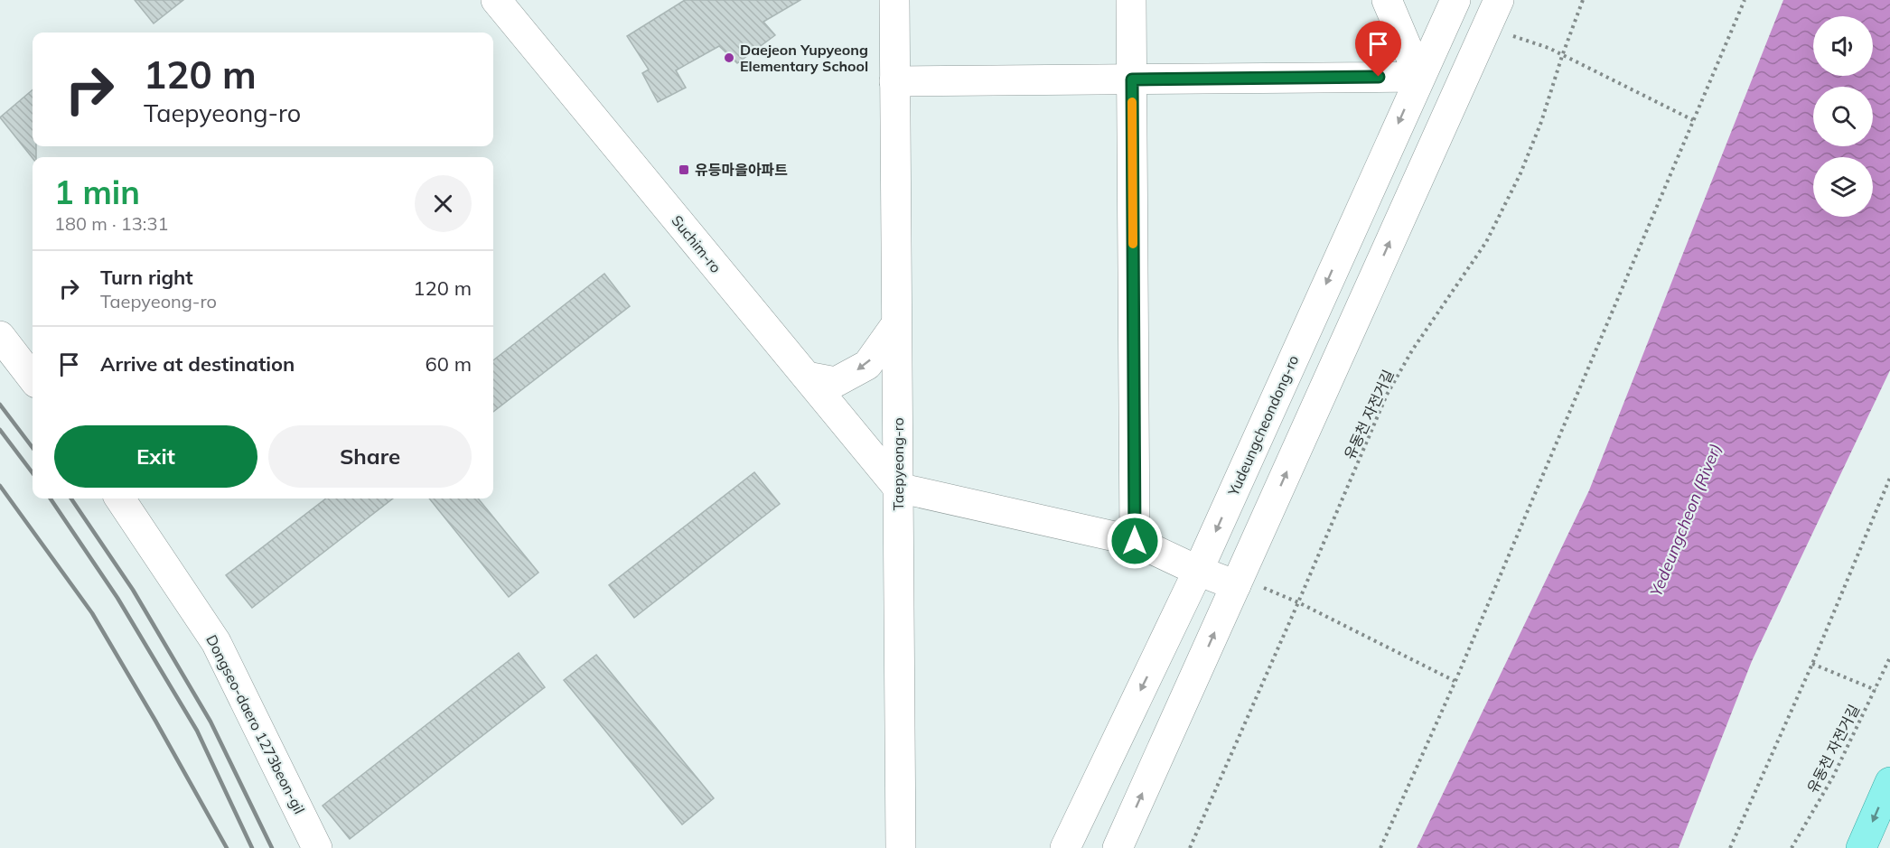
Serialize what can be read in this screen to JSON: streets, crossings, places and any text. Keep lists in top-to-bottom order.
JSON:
{
  "streets": {
    "main road": [
      "Suchim-ro",
      "Yudeungcheondong-ro",
      "Taepyeong-ro",
      "Dongseo-daero 1273beon-gil"
    ],
    "path": ["유동천 자전거길"]
  },
  "crossings": [
    ["Suchim-ro", "Taepyeong-ro"]
  ],
  "water": ["Yedeungcheon (River)"],
  "places": {
    "other": ["Daejeon Yupyeong Elementary School"],
    "transit": ["유등마을아파트"]
  },
  "page": {
    "turn": ["120 m", "Taepyeong-ro"],
    "heading": ["1 min", "180 m · 13:31"],
    "list": [
      {
        "name": "Turn right",
        "note": "Taepyeong-ro",
        "value": "120 m"
      },
      {
        "name": "Arrive at destination",
        "value": "60 m"
      }
    ],
    "buttons": ["Exit", "Share"]
  }
}
